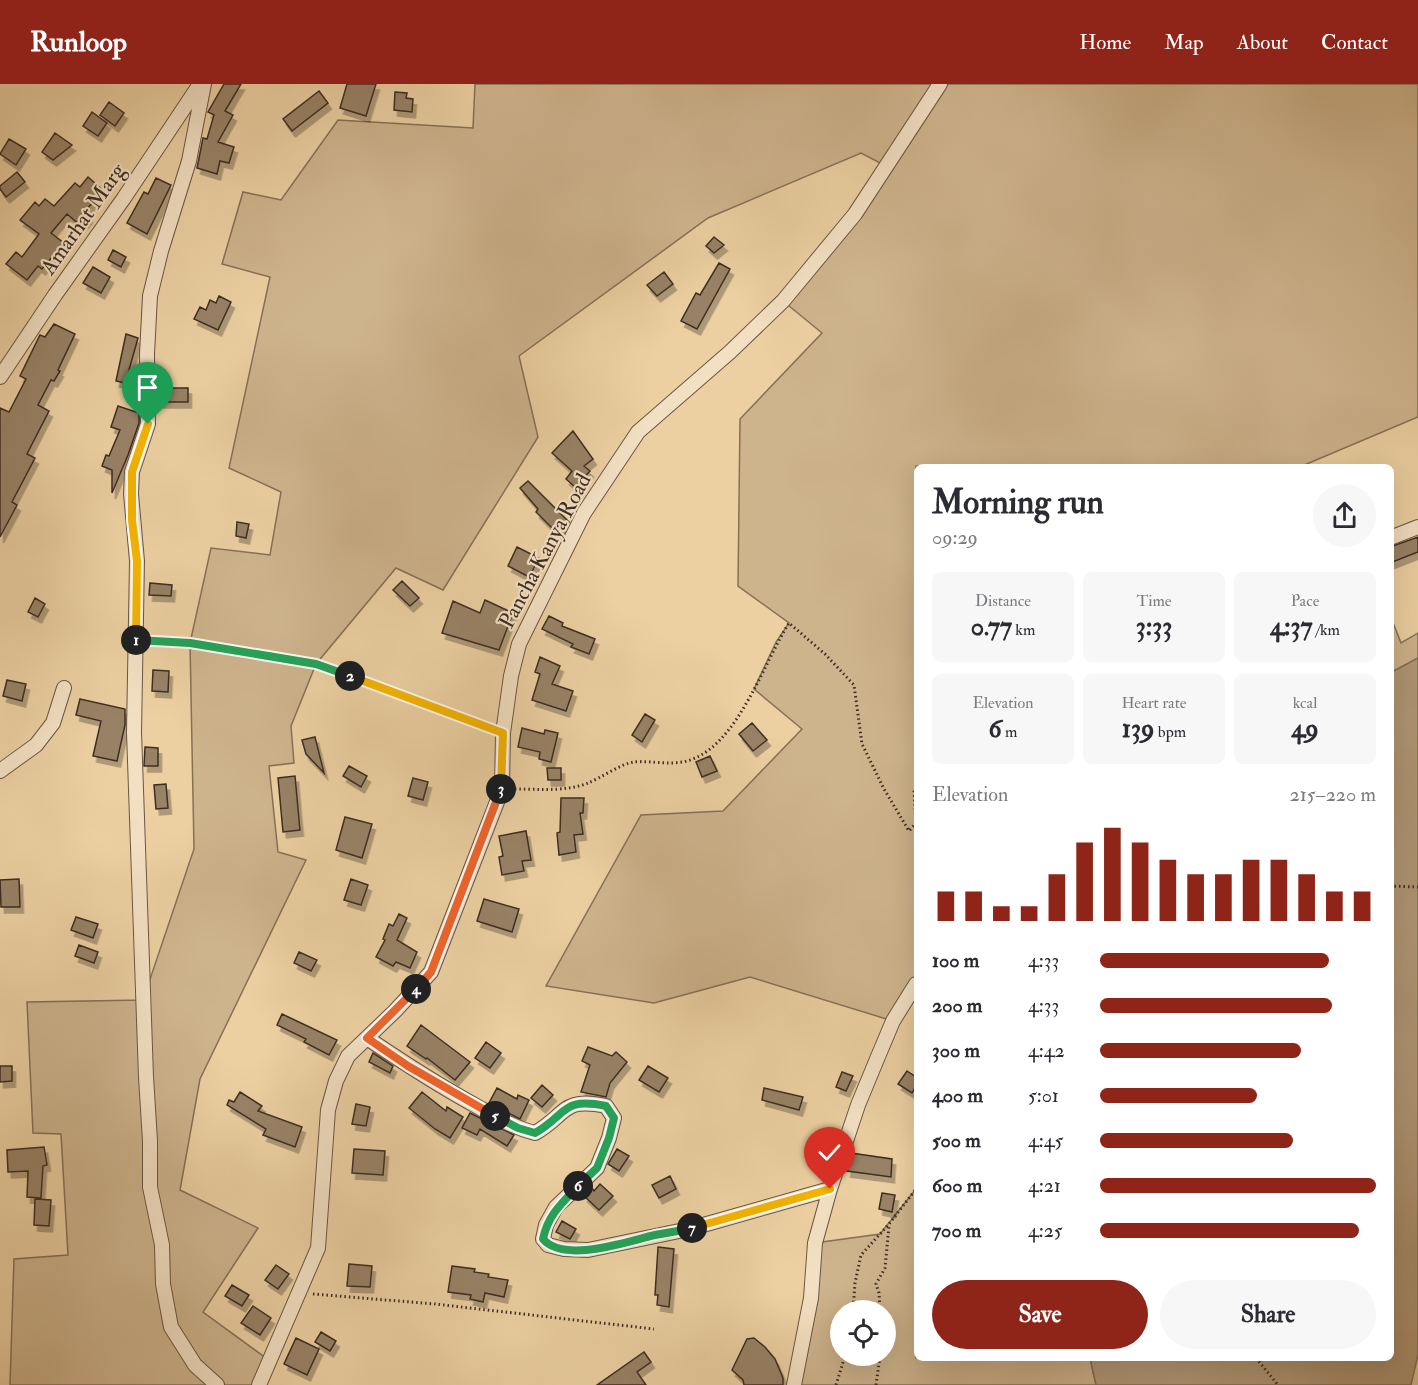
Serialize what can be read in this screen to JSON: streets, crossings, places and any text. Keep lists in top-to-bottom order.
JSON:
{
  "streets": {
    "street": ["Amarhat Marg", "Pancha Kanya Road"]
  },
  "page": {
    "header": "Runloop",
    "nav": [
      "Home",
      "Map",
      "About",
      "Contact"
    ],
    "heading": ["Morning run", "09:29"],
    "stats": [
      ["Distance", "0.77 km"],
      ["Time", "3:33"],
      ["Pace", "4:37 /km"],
      ["Elevation", "6 m"],
      ["Heart rate", "139 bpm"],
      ["kcal", "49"]
    ],
    "pins": [
      "1",
      "2",
      "3",
      "4",
      "5",
      "6",
      "7"
    ],
    "chart": ["Elevation", "215–220 m"],
    "list": [
      {
        "name": "100 m",
        "note": "4:33"
      },
      {
        "name": "200 m",
        "note": "4:33"
      },
      {
        "name": "300 m",
        "note": "4:42"
      },
      {
        "name": "400 m",
        "note": "5:01"
      },
      {
        "name": "500 m",
        "note": "4:45"
      },
      {
        "name": "600 m",
        "note": "4:21"
      },
      {
        "name": "700 m",
        "note": "4:25"
      }
    ],
    "buttons": ["Save", "Share"]
  }
}
